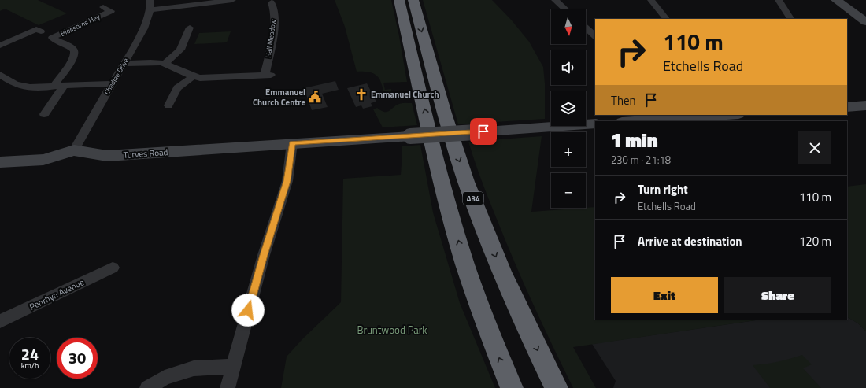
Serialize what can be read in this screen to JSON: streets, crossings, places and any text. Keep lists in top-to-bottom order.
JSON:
{
  "streets": {
    "highway": ["A34"],
    "street": [
      "Blossoms Hey",
      "Hall Meadow",
      "Chedlee Drive",
      "Turves Road",
      "Penrhyn Avenue"
    ]
  },
  "crossings": [
    ["Hall Meadow", "Chedlee Drive"],
    ["Chedlee Drive", "Turves Road"]
  ],
  "parks": ["Bruntwood Park"],
  "places": {
    "church": ["Emmanuel Church"],
    "public building": ["Emmanuel Church Centre"]
  },
  "north": "bottom",
  "page": {
    "map_buttons": ["+", "−"],
    "turn": ["110 m", "Etchells Road"],
    "then": "Then",
    "heading": ["1 min", "230 m · 21:18"],
    "list": [
      {
        "name": "Turn right",
        "note": "Etchells Road",
        "value": "110 m"
      },
      {
        "name": "Arrive at destination",
        "value": "120 m"
      }
    ],
    "buttons": ["Exit", "Share"],
    "speed": "24 km/h",
    "limit": "30"
  }
}
